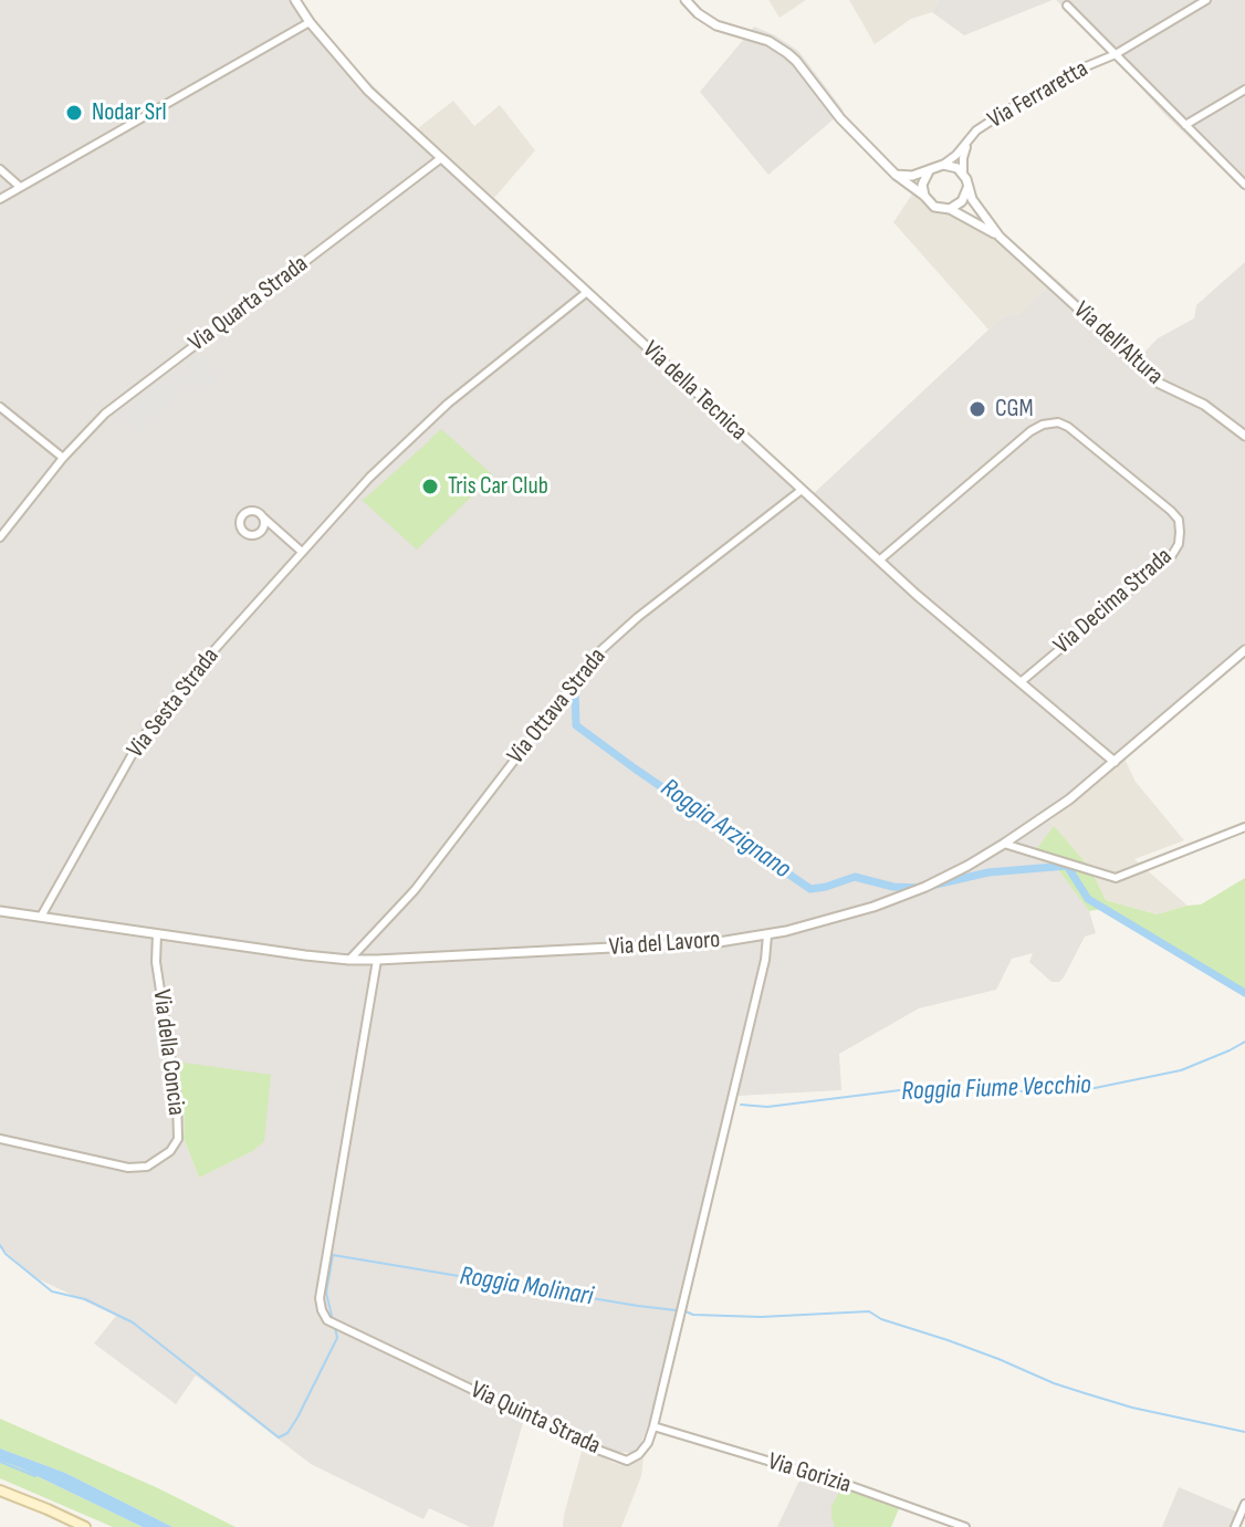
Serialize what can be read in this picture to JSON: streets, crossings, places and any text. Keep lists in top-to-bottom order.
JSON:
{
  "streets": {
    "street": [
      "Via Ferraretta",
      "Via Quarta Strada",
      "Via dell'Altura",
      "Via della Tecnica",
      "Via Decima Strada",
      "Via Sesta Strada",
      "Via Ottava Strada",
      "Via del Lavoro",
      "Via della Concia",
      "Via Quinta Strada",
      "Via Gorizia"
    ]
  },
  "crossings": [
    ["Via Ferraretta", "Via dell'Altura"],
    ["Via Quarta Strada", "Via della Tecnica"],
    ["Via della Tecnica", "Via Decima Strada"],
    ["Via della Tecnica", "Via Sesta Strada"],
    ["Via della Tecnica", "Via Ottava Strada"],
    ["Via della Tecnica", "Via del Lavoro"],
    ["Via Sesta Strada", "Via del Lavoro"],
    ["Via Ottava Strada", "Via del Lavoro"],
    ["Via del Lavoro", "Via della Concia"],
    ["Via del Lavoro", "Via Quinta Strada"],
    ["Via Quinta Strada", "Via Gorizia"]
  ],
  "water": ["Roggia Arzignano", "Roggia Fiume Vecchio", "Roggia Molinari"],
  "places": ["Nodar Srl", "CGM", "Tris Car Club"]
}
